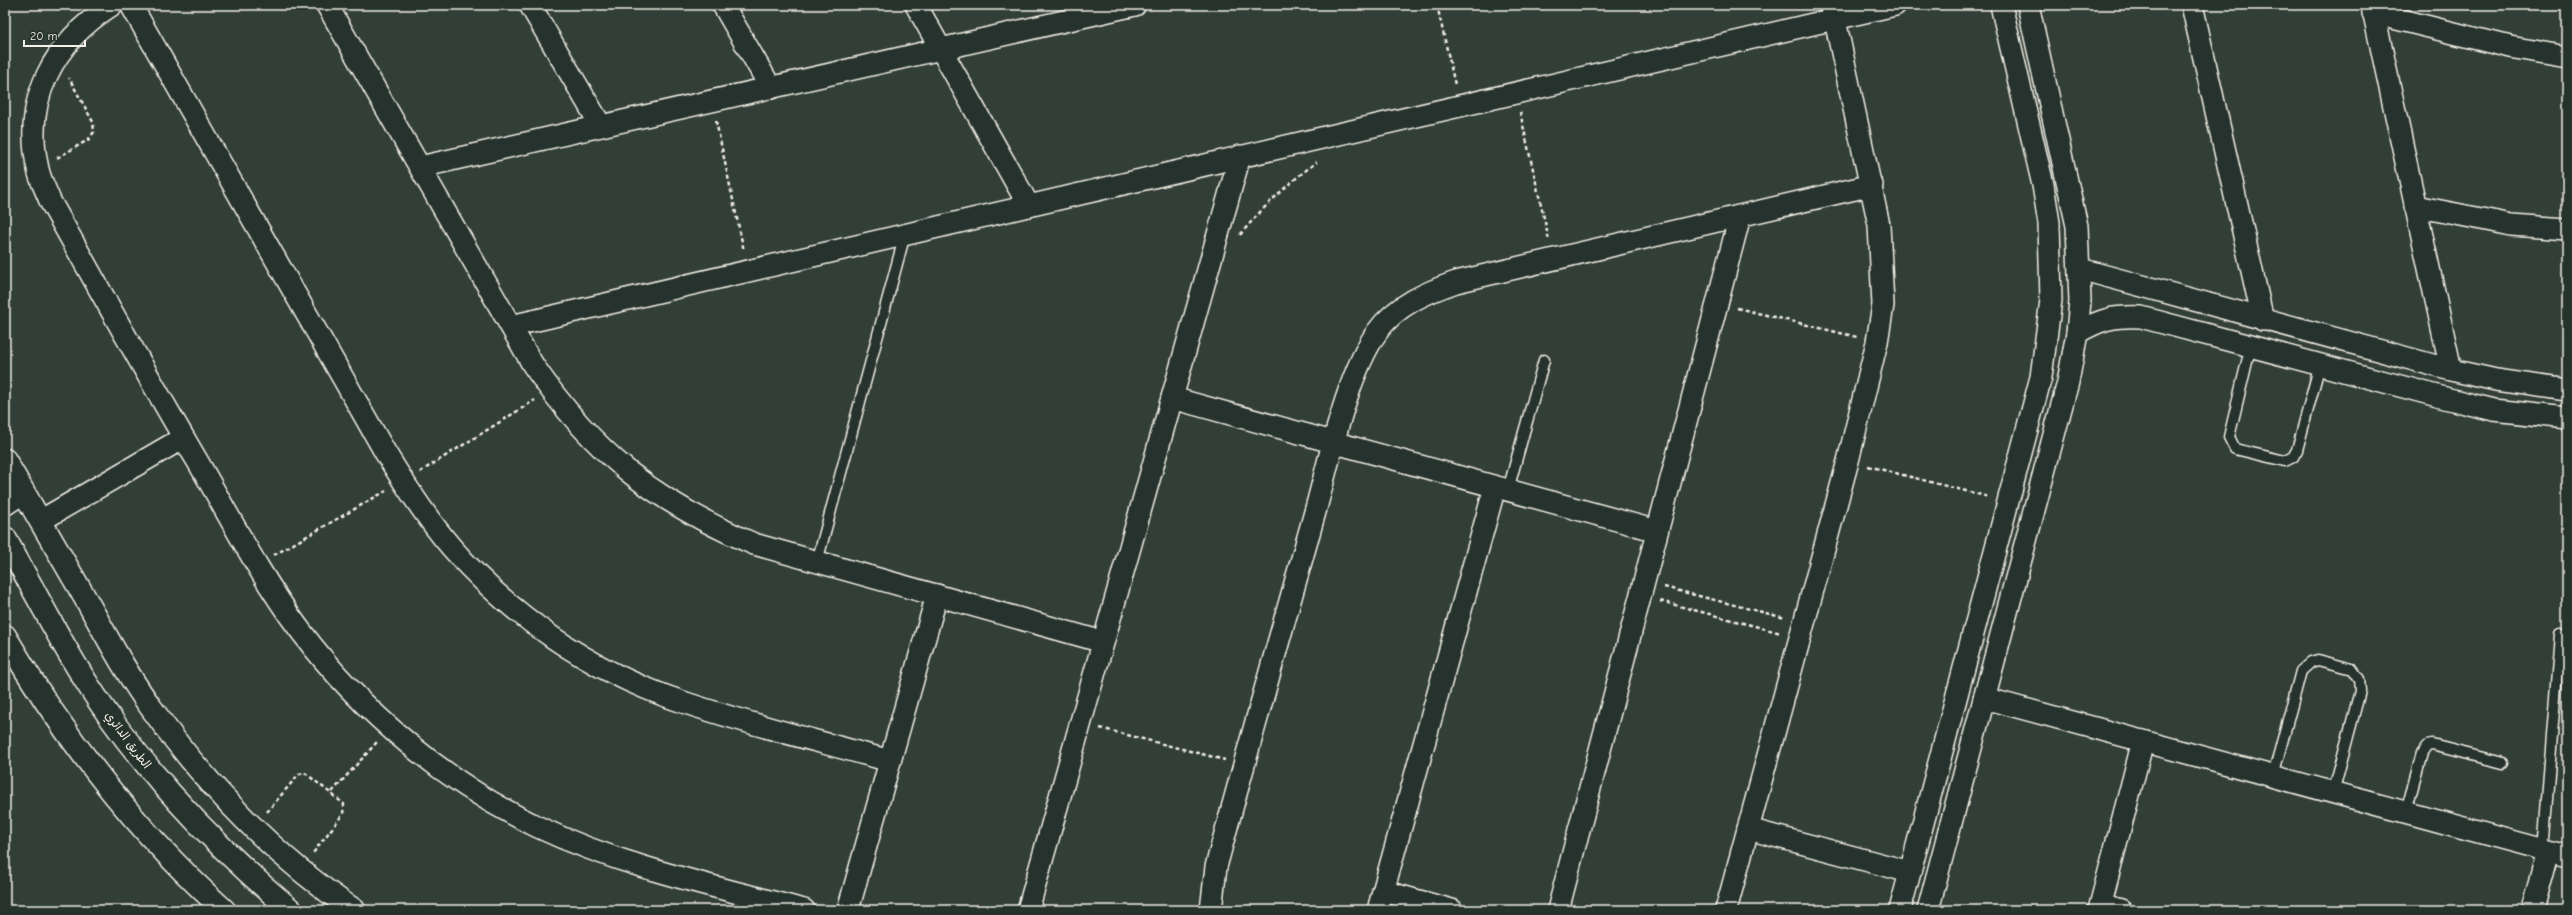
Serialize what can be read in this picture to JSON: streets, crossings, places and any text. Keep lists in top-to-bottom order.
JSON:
{
  "streets": {
    "main road": ["الطريق الدائري"]
  },
  "scale_bar": "20 m"
}
